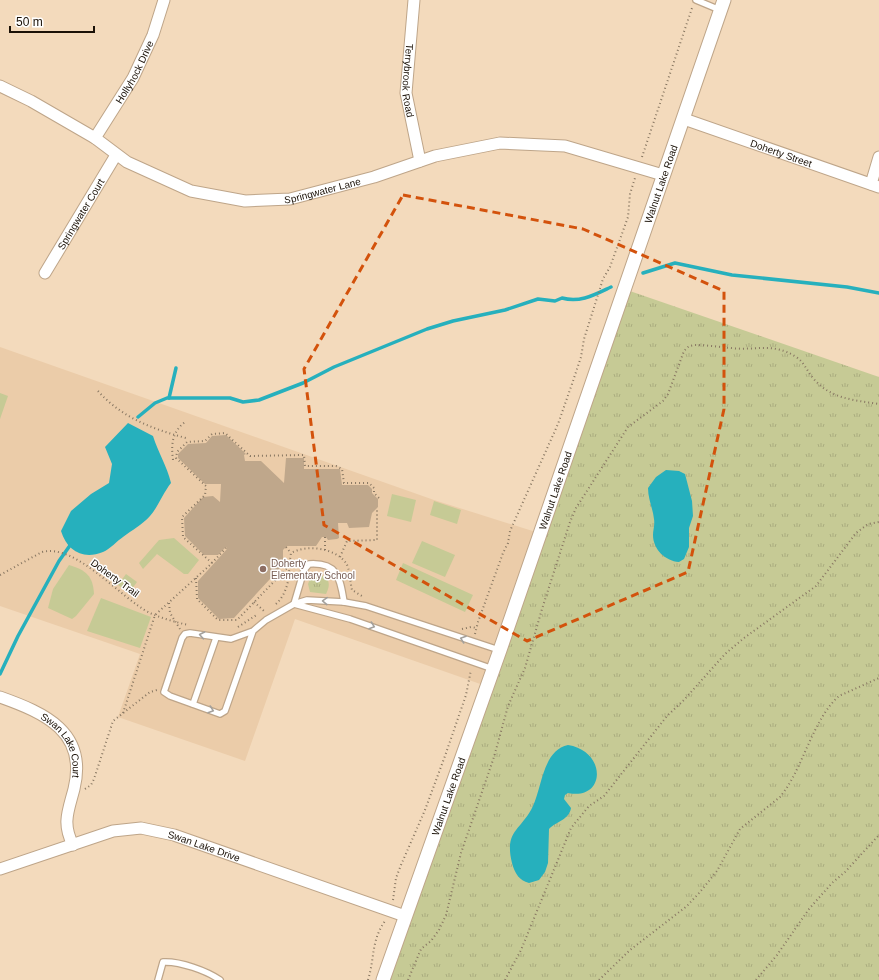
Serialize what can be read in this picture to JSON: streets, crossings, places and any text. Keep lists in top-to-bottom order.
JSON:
{
  "streets": {
    "street": [
      "Hollyhock Drive",
      "Terrybrook Road",
      "Doherty Street",
      "Walnut Lake Road",
      "Springwater Lane",
      "Springwater Court",
      "Swan Lake Court",
      "Swan Lake Drive"
    ],
    "path": ["Doherty Trail"]
  },
  "crossings": [
    ["Hollyhock Drive", "Springwater Lane"],
    ["Terrybrook Road", "Springwater Lane"],
    ["Doherty Street", "Walnut Lake Road"],
    ["Walnut Lake Road", "Springwater Lane"],
    ["Walnut Lake Road", "Swan Lake Drive"],
    ["Springwater Lane", "Springwater Court"],
    ["Swan Lake Court", "Swan Lake Drive"]
  ],
  "places": ["Doherty Elementary School"],
  "scale_bar": "50 m"
}
